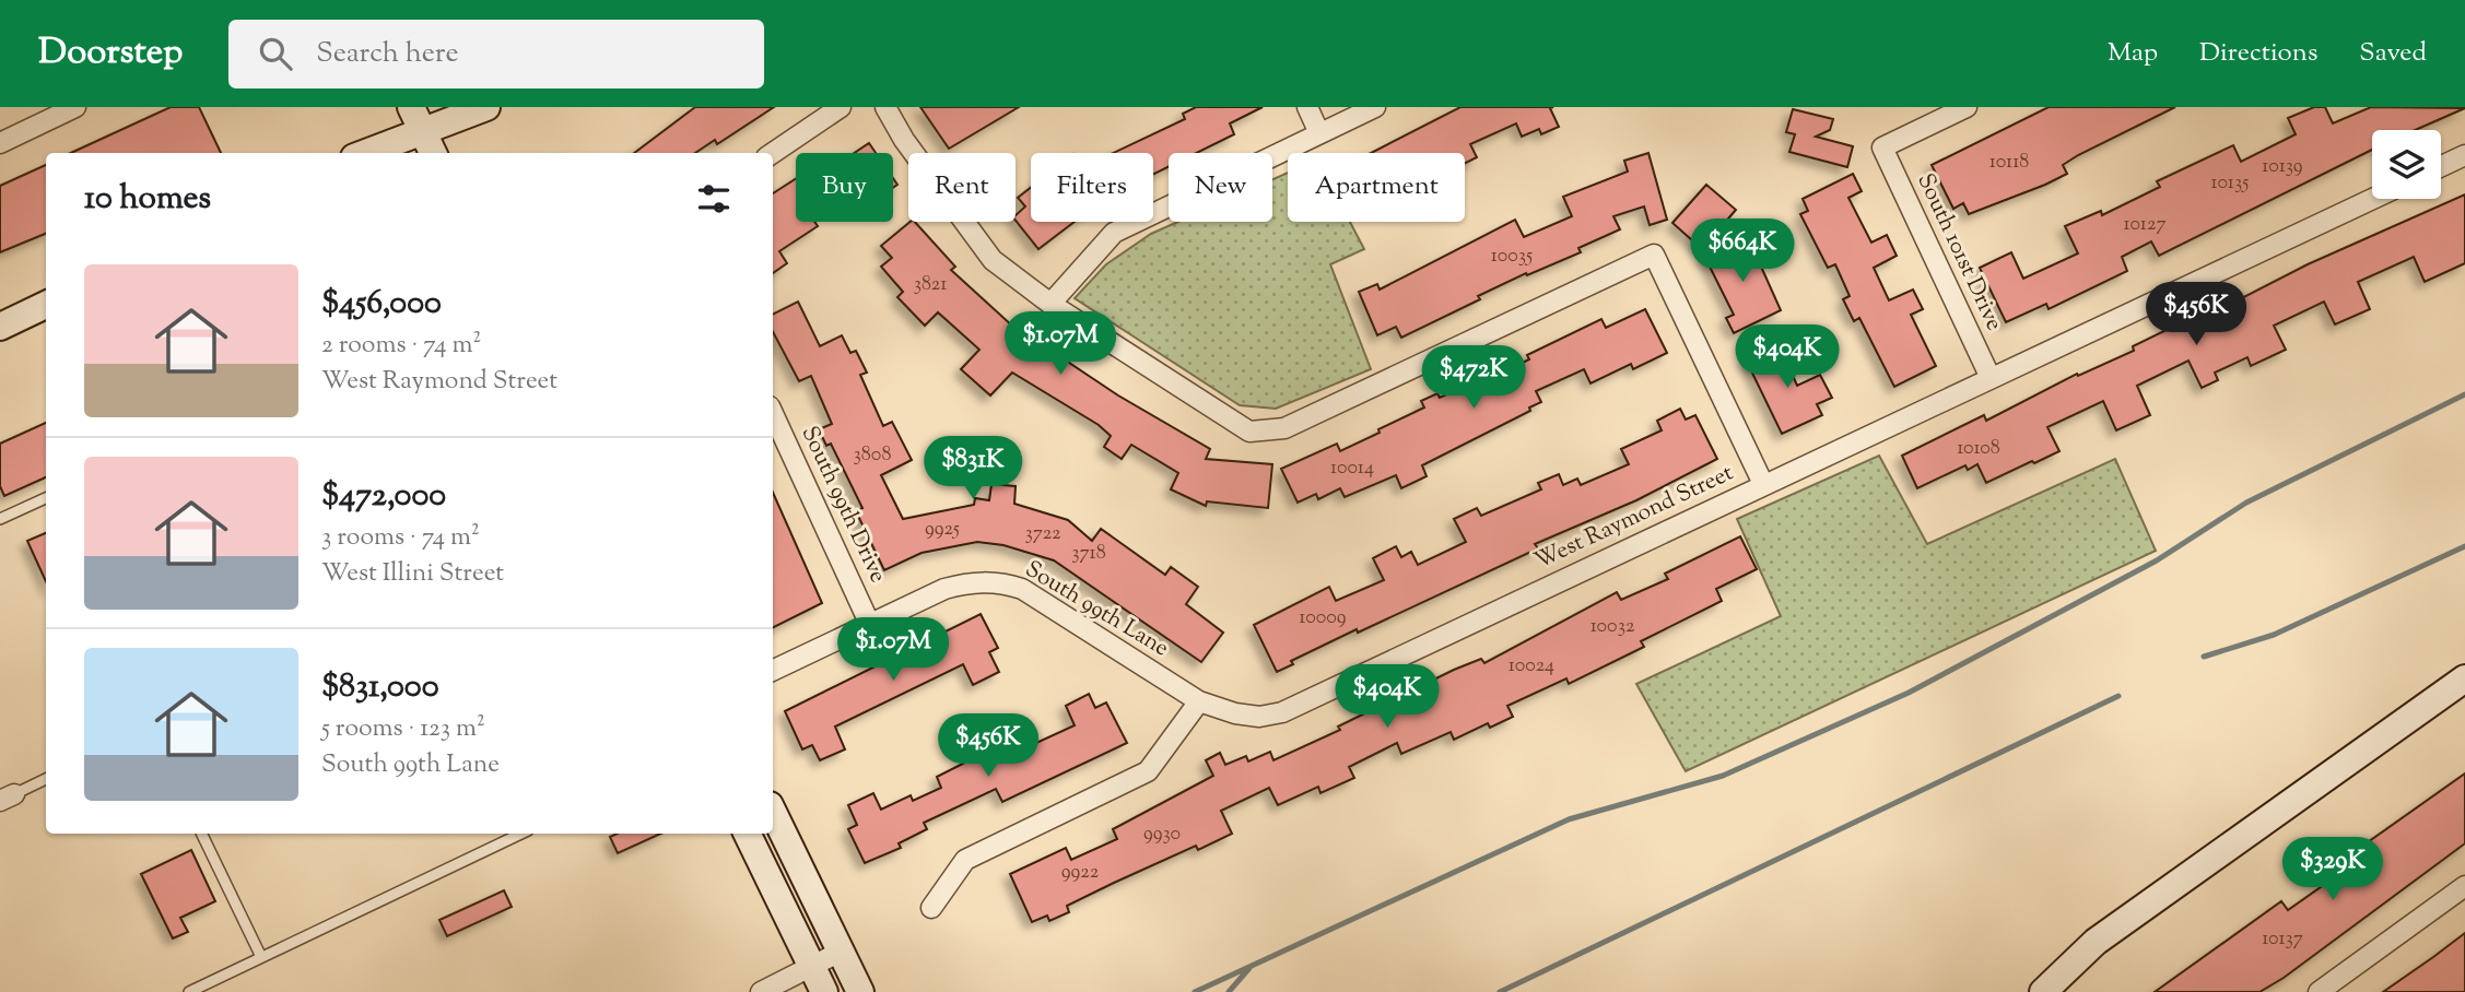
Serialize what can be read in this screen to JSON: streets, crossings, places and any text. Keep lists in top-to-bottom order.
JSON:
{
  "streets": {
    "street": [
      "South 101st Drive",
      "South 99th Drive",
      "West Raymond Street",
      "South 99th Lane"
    ]
  },
  "crossings": [
    ["South 101st Drive", "West Raymond Street"],
    ["South 99th Drive", "South 99th Lane"],
    ["West Raymond Street", "South 99th Lane"]
  ],
  "house_numbers": [
    "10118",
    "10139",
    "10135",
    "10127",
    "10035",
    "3821",
    "10108",
    "3808",
    "10014",
    "9925",
    "3722",
    "3718",
    "10009",
    "10032",
    "10024",
    "9930",
    "9922",
    "10137"
  ],
  "page": {
    "header": "Doorstep",
    "search": "Search here",
    "nav": ["Map", "Directions", "Saved"],
    "chip": [
      "Buy",
      "Rent",
      "Filters",
      "New",
      "Apartment"
    ],
    "heading": "10 homes",
    "price": [
      "$664K",
      "$456K",
      "$1.07M",
      "$404K",
      "$472K",
      "$831K",
      "$1.07M",
      "$404K",
      "$456K",
      "$329K"
    ],
    "list": [
      {
        "name": "$456,000",
        "note": "2 rooms · 74 m² · West Raymond Street"
      },
      {
        "name": "$472,000",
        "note": "3 rooms · 74 m² · West Illini Street"
      },
      {
        "name": "$831,000",
        "note": "5 rooms · 123 m² · South 99th Lane"
      }
    ]
  }
}
